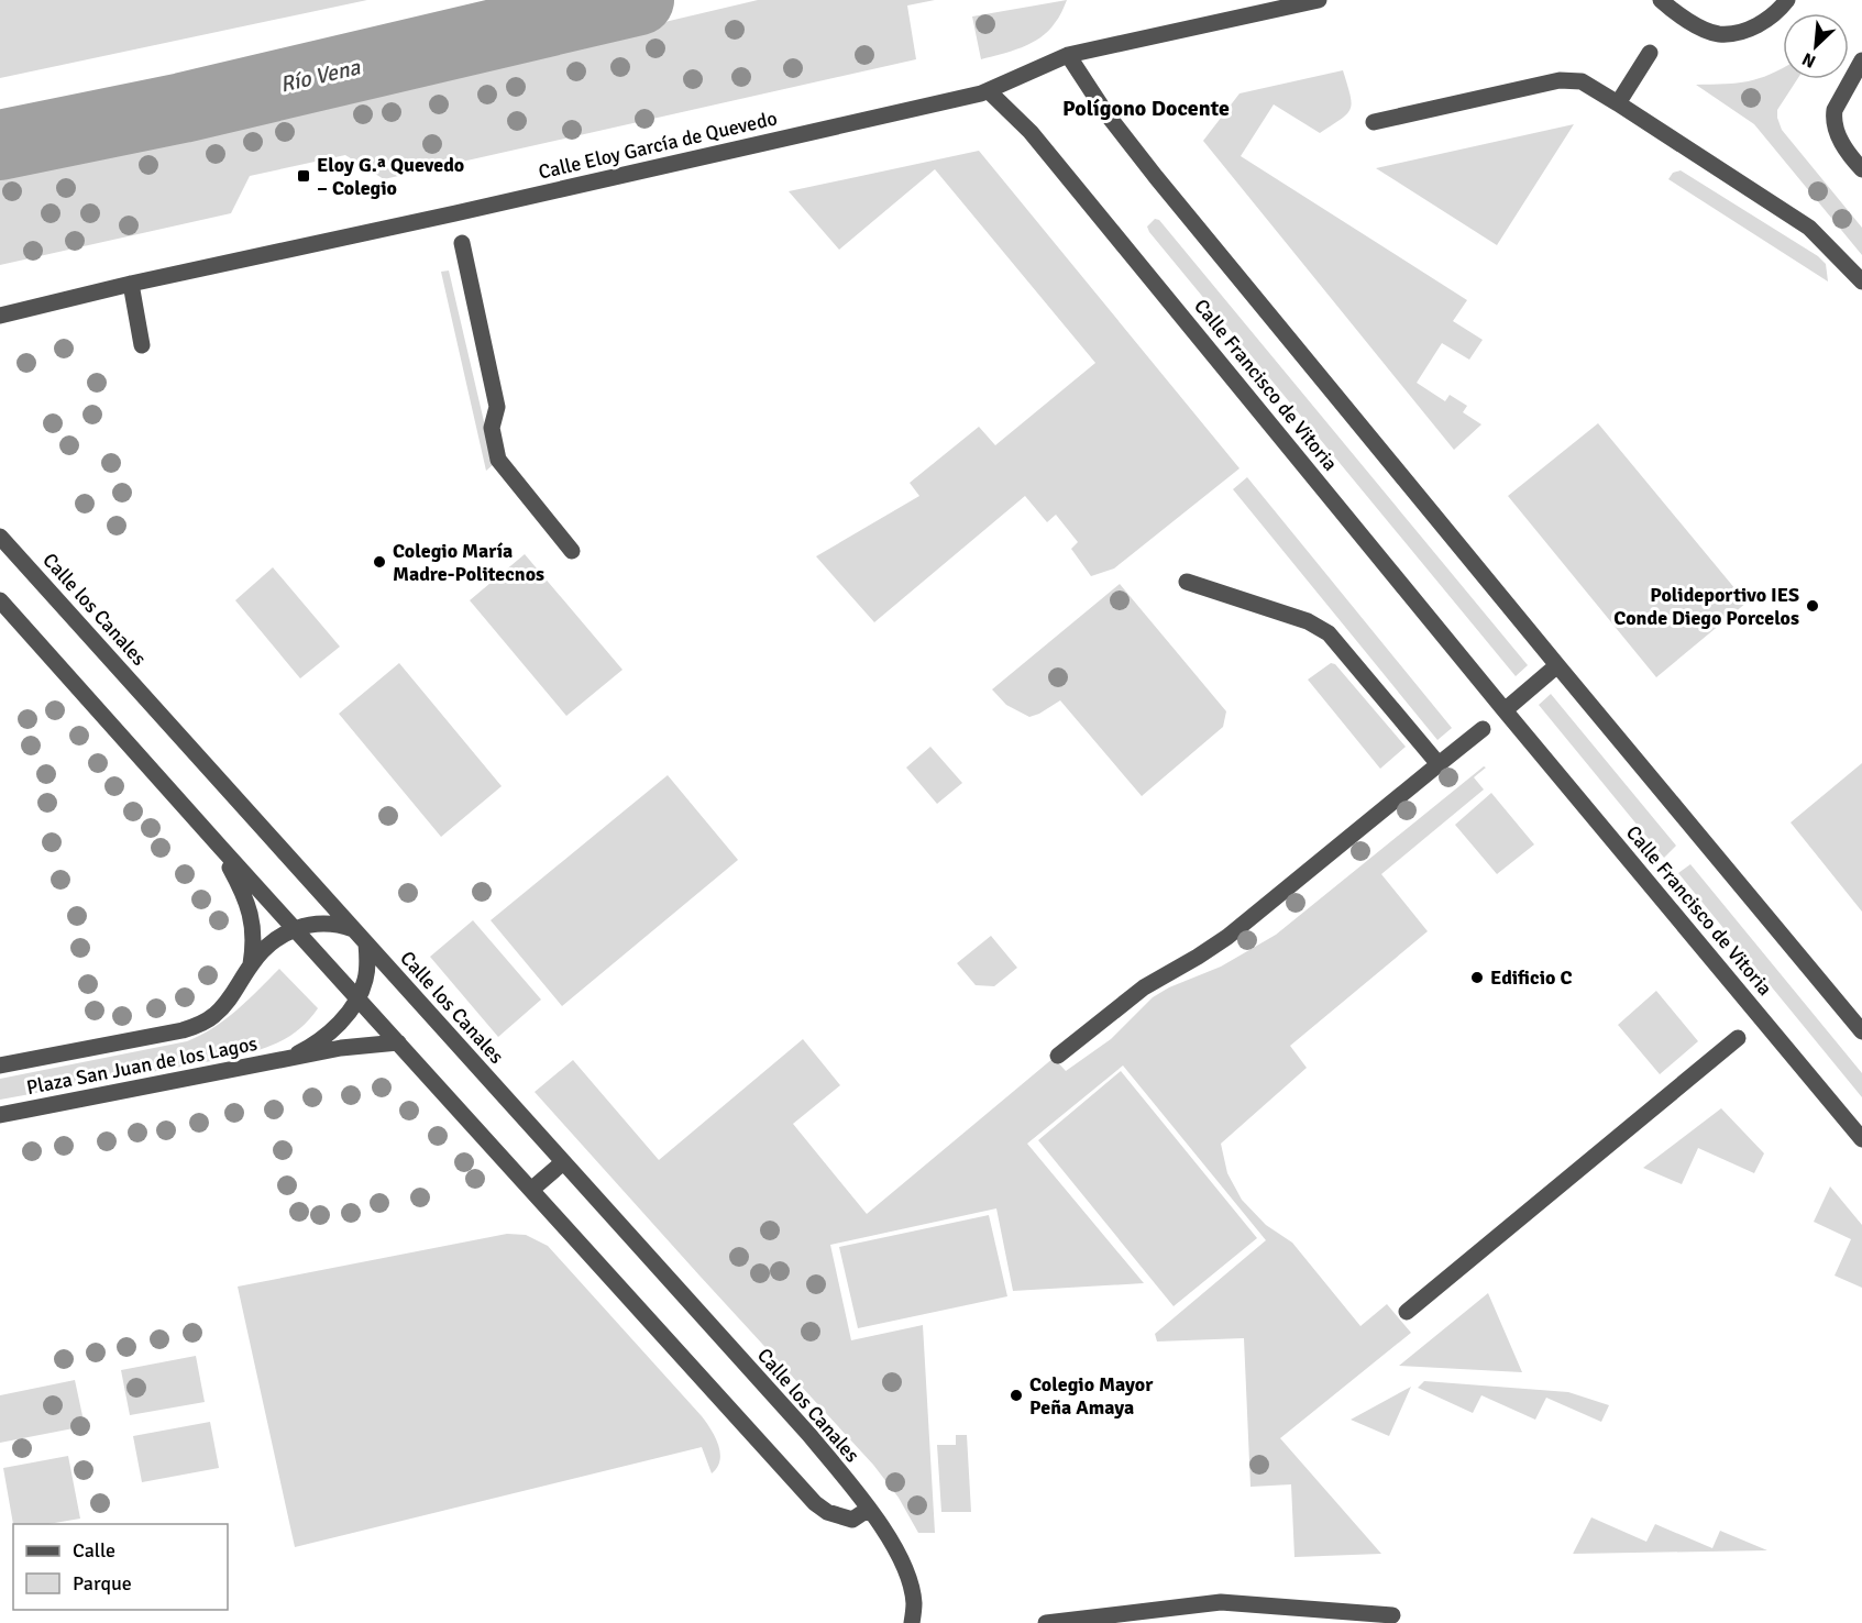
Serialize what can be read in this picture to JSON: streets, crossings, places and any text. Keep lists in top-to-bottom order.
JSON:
{
  "streets": {
    "street": [
      "Calle Eloy García de Quevedo",
      "Calle Francisco de Vitoria",
      "Calle los Canales",
      "Plaza San Juan de los Lagos"
    ]
  },
  "crossings": [
    ["Calle Eloy García de Quevedo", "Calle Francisco de Vitoria"],
    ["Calle los Canales", "Plaza San Juan de los Lagos"]
  ],
  "districts": ["Polígono Docente"],
  "water": ["Río Vena"],
  "places": {
    "transit": ["Eloy G.ª Quevedo – Colegio"],
    "other": [
      "Colegio María Madre-Politecnos",
      "Polideportivo IES Conde Diego Porcelos",
      "Edificio C",
      "Colegio Mayor Peña Amaya"
    ]
  },
  "legend": ["Calle", "Parque"],
  "north": "bottom left"
}
